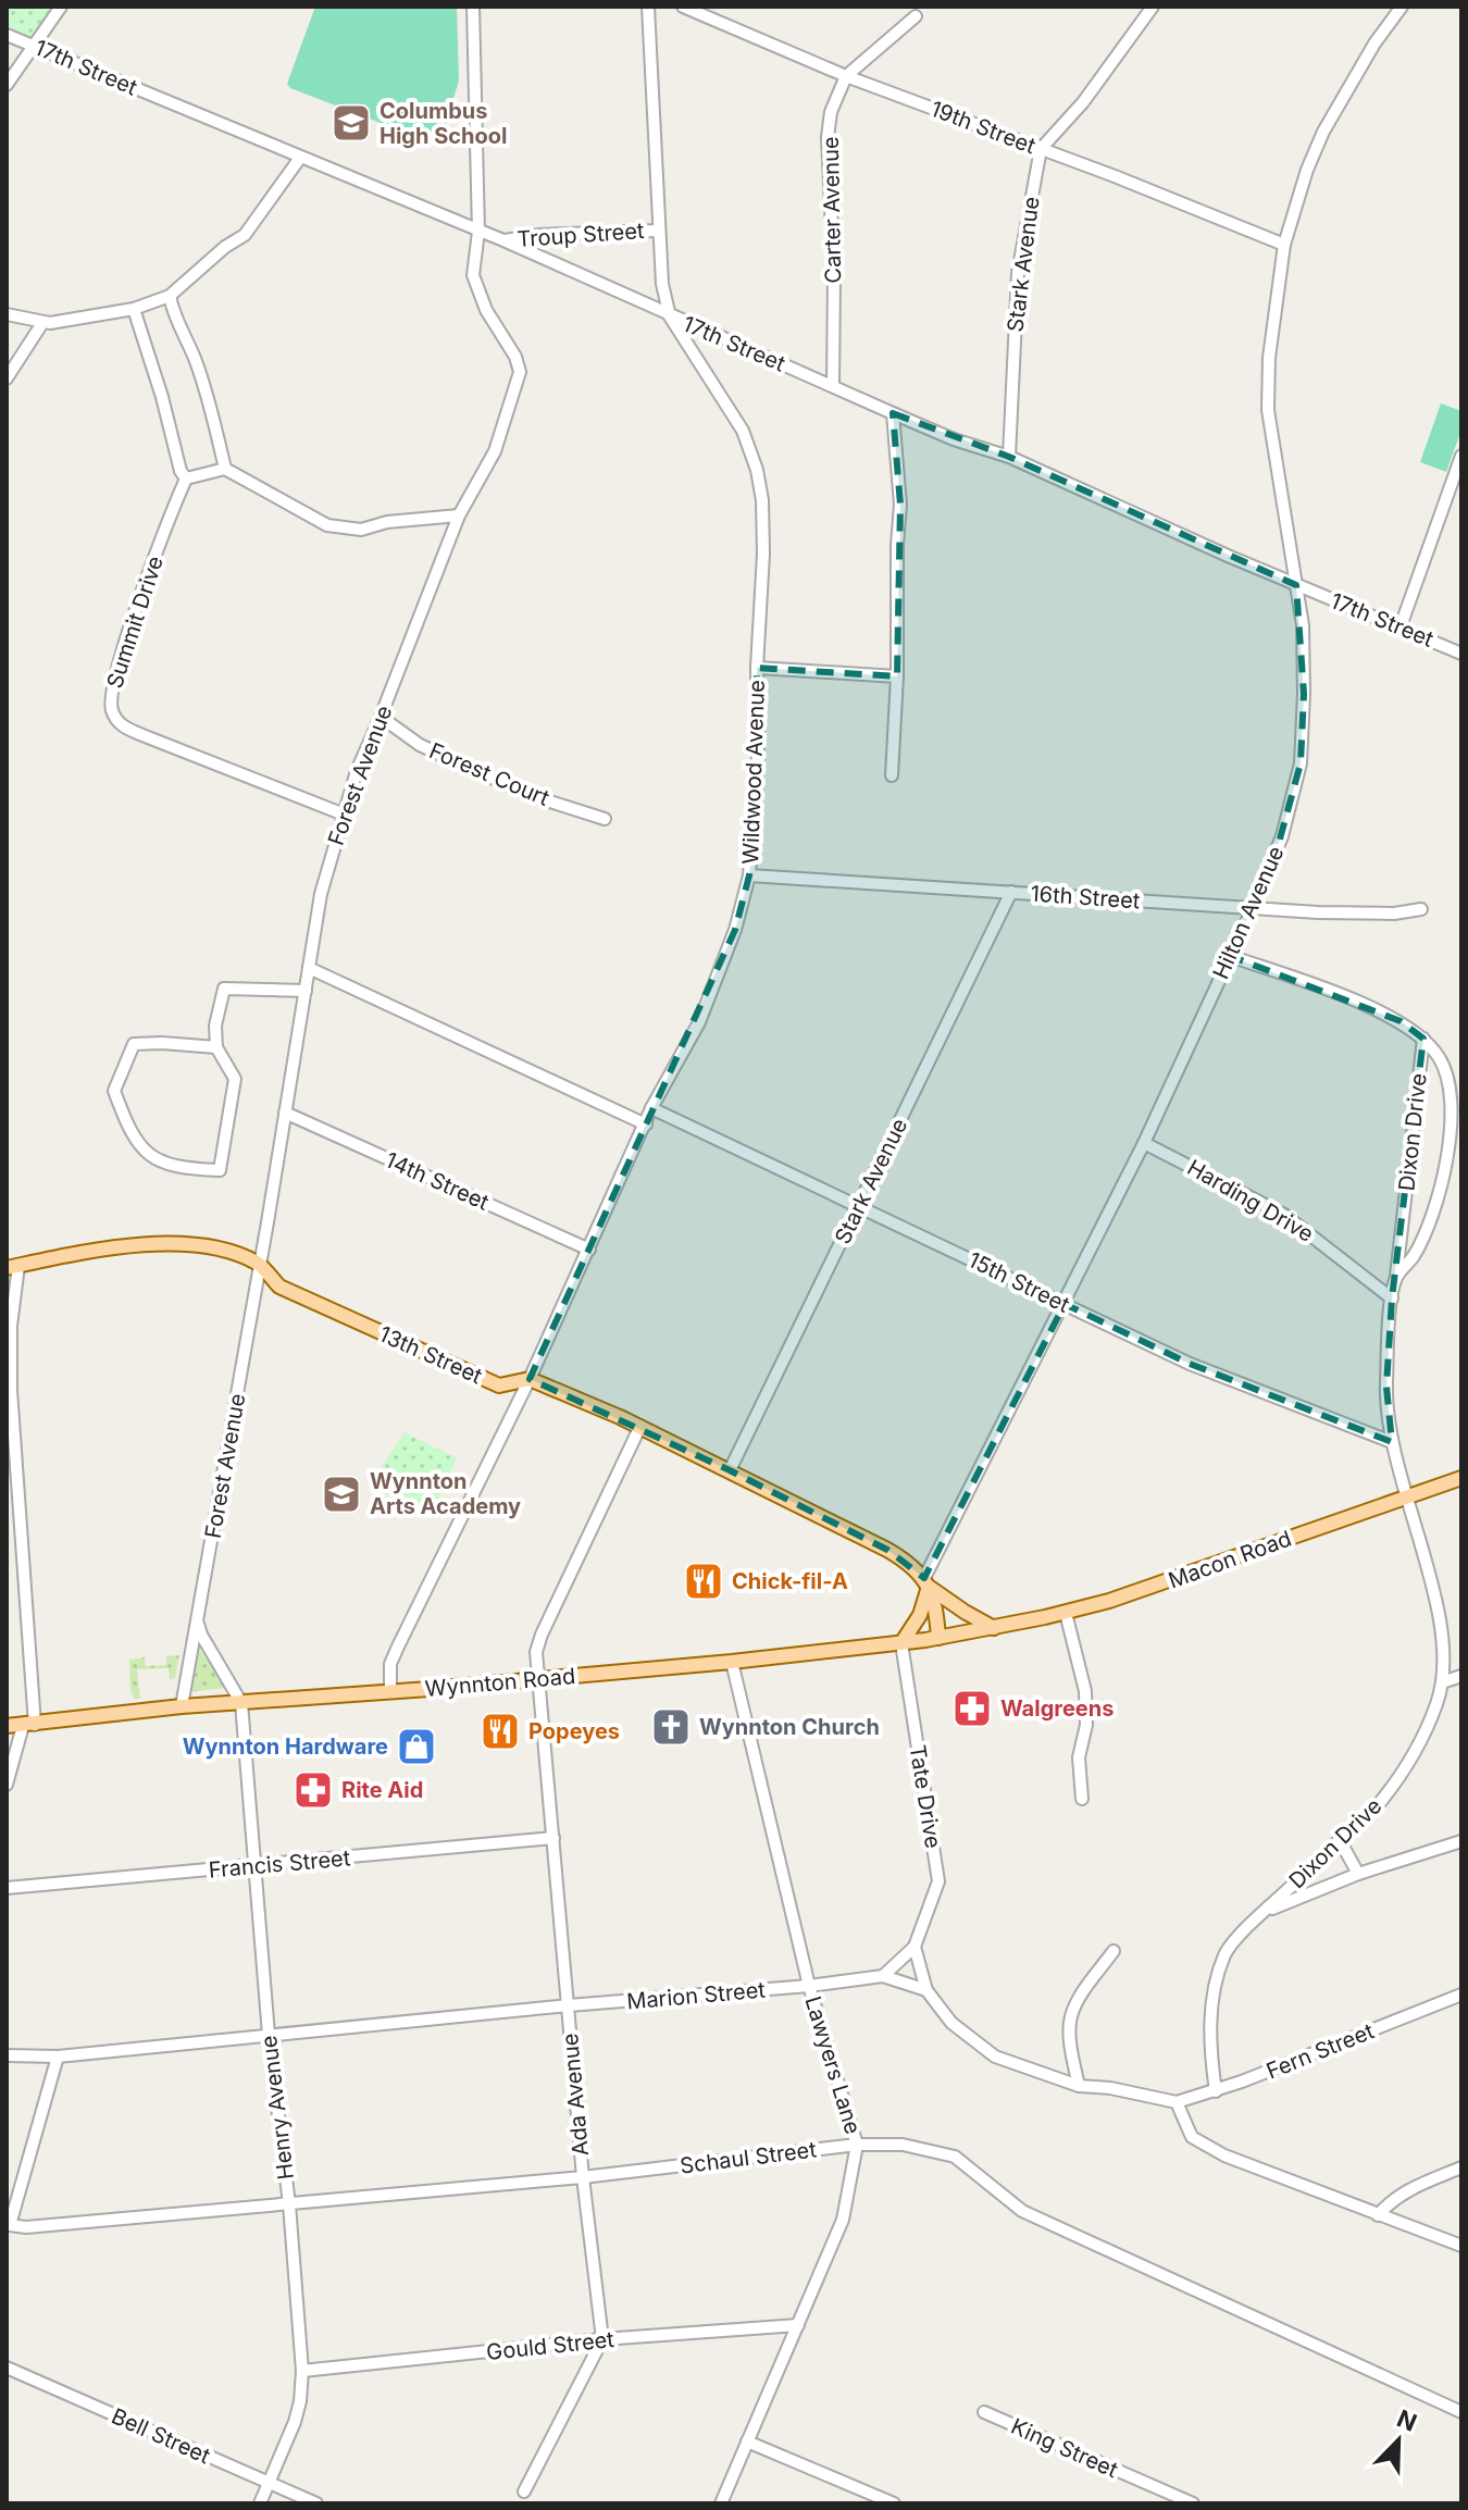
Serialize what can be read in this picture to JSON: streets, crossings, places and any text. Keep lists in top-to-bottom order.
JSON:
{
  "streets": {
    "main road": ["13th Street", "Macon Road", "Wynnton Road"],
    "street": [
      "17th Street",
      "19th Street",
      "Carter Avenue",
      "Troup Street",
      "Stark Avenue",
      "Summit Drive",
      "Wildwood Avenue",
      "Forest Court",
      "Forest Avenue",
      "16th Street",
      "Hilton Avenue",
      "Dixon Drive",
      "14th Street",
      "Harding Drive",
      "15th Street",
      "Tate Drive",
      "Francis Street",
      "Marion Street",
      "Fern Street",
      "Lawyers Lane",
      "Ada Avenue",
      "Henry Avenue",
      "Schaul Street",
      "Gould Street",
      "Bell Street",
      "King Street"
    ]
  },
  "crossings": [
    ["17th Street", "Carter Avenue"],
    ["17th Street", "Troup Street"],
    ["17th Street", "Stark Avenue"],
    ["17th Street", "Wildwood Avenue"],
    ["17th Street", "Forest Avenue"],
    ["17th Street", "Hilton Avenue"],
    ["19th Street", "Carter Avenue"],
    ["19th Street", "Stark Avenue"],
    ["19th Street", "Hilton Avenue"],
    ["Troup Street", "Wildwood Avenue"],
    ["Stark Avenue", "16th Street"],
    ["Stark Avenue", "15th Street"],
    ["Stark Avenue", "13th Street"],
    ["Summit Drive", "Forest Avenue"],
    ["Wildwood Avenue", "16th Street"],
    ["Wildwood Avenue", "14th Street"],
    ["Wildwood Avenue", "15th Street"],
    ["Wildwood Avenue", "13th Street"],
    ["Wildwood Avenue", "Wynnton Road"],
    ["Forest Court", "Forest Avenue"],
    ["Forest Avenue", "14th Street"],
    ["Forest Avenue", "13th Street"],
    ["Forest Avenue", "Wynnton Road"],
    ["16th Street", "Hilton Avenue"],
    ["Hilton Avenue", "Dixon Drive"],
    ["Hilton Avenue", "Harding Drive"],
    ["Hilton Avenue", "15th Street"],
    ["Hilton Avenue", "13th Street"],
    ["Dixon Drive", "Harding Drive"],
    ["Dixon Drive", "15th Street"],
    ["Dixon Drive", "Macon Road"],
    ["Dixon Drive", "Fern Street"],
    ["13th Street", "Macon Road"],
    ["13th Street", "Wynnton Road"],
    ["Macon Road", "Wynnton Road"],
    ["Wynnton Road", "Tate Drive"],
    ["Wynnton Road", "Lawyers Lane"],
    ["Wynnton Road", "Ada Avenue"],
    ["Wynnton Road", "Henry Avenue"],
    ["Tate Drive", "Marion Street"],
    ["Francis Street", "Ada Avenue"],
    ["Francis Street", "Henry Avenue"],
    ["Marion Street", "Lawyers Lane"],
    ["Marion Street", "Ada Avenue"],
    ["Marion Street", "Henry Avenue"],
    ["Marion Street", "Schaul Street"],
    ["Lawyers Lane", "Schaul Street"],
    ["Lawyers Lane", "Gould Street"],
    ["Ada Avenue", "Schaul Street"],
    ["Ada Avenue", "Gould Street"],
    ["Henry Avenue", "Schaul Street"],
    ["Henry Avenue", "Gould Street"],
    ["Henry Avenue", "Bell Street"]
  ],
  "places": {
    "school or university": ["Columbus High School", "Wynnton Arts Academy"],
    "restaurant": ["Chick-fil-A", "Popeyes"],
    "pharmacy": ["Walgreens", "Rite Aid"],
    "church": ["Wynnton Church"],
    "shop": ["Wynnton Hardware"]
  },
  "north": "top right"
}
